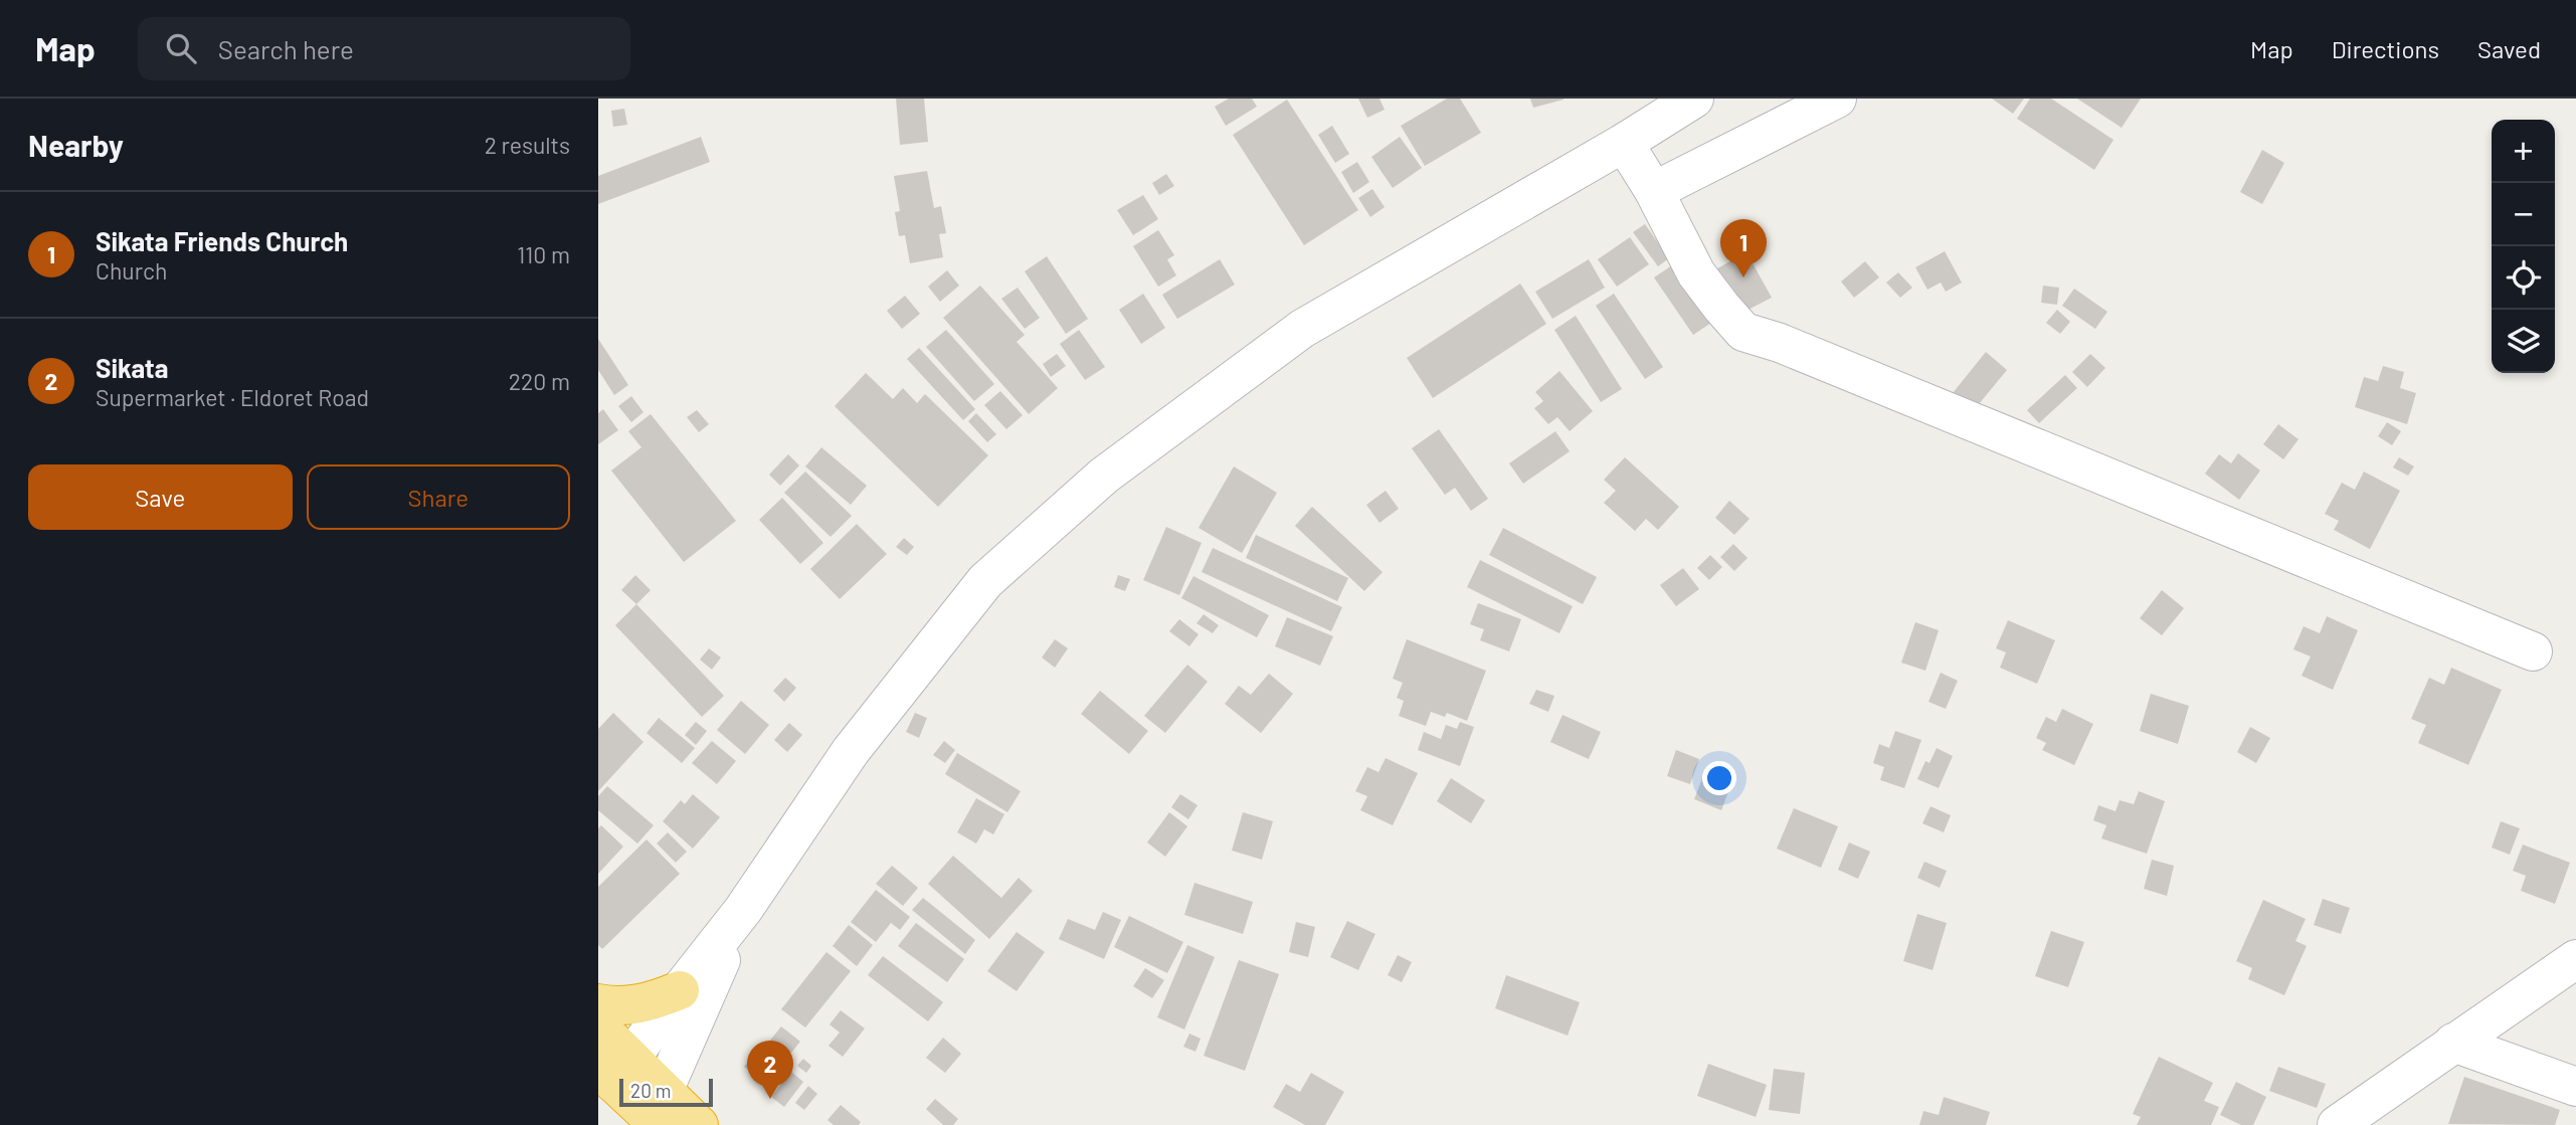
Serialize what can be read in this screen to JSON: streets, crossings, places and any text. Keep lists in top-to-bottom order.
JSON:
{
  "scale_bar": "20 m",
  "page": {
    "header": "Map",
    "search": "Search here",
    "nav": ["Map", "Directions", "Saved"],
    "heading": ["Nearby", "2 results"],
    "map_buttons": ["+", "−"],
    "list": [
      {
        "mark": "1",
        "name": "Sikata Friends Church",
        "note": "Church",
        "value": "110 m"
      },
      {
        "mark": "2",
        "name": "Sikata",
        "note": "Supermarket · Eldoret Road",
        "value": "220 m"
      }
    ],
    "pins": ["1", "2"],
    "buttons": ["Save", "Share"],
    "scale": "20 m"
  }
}
